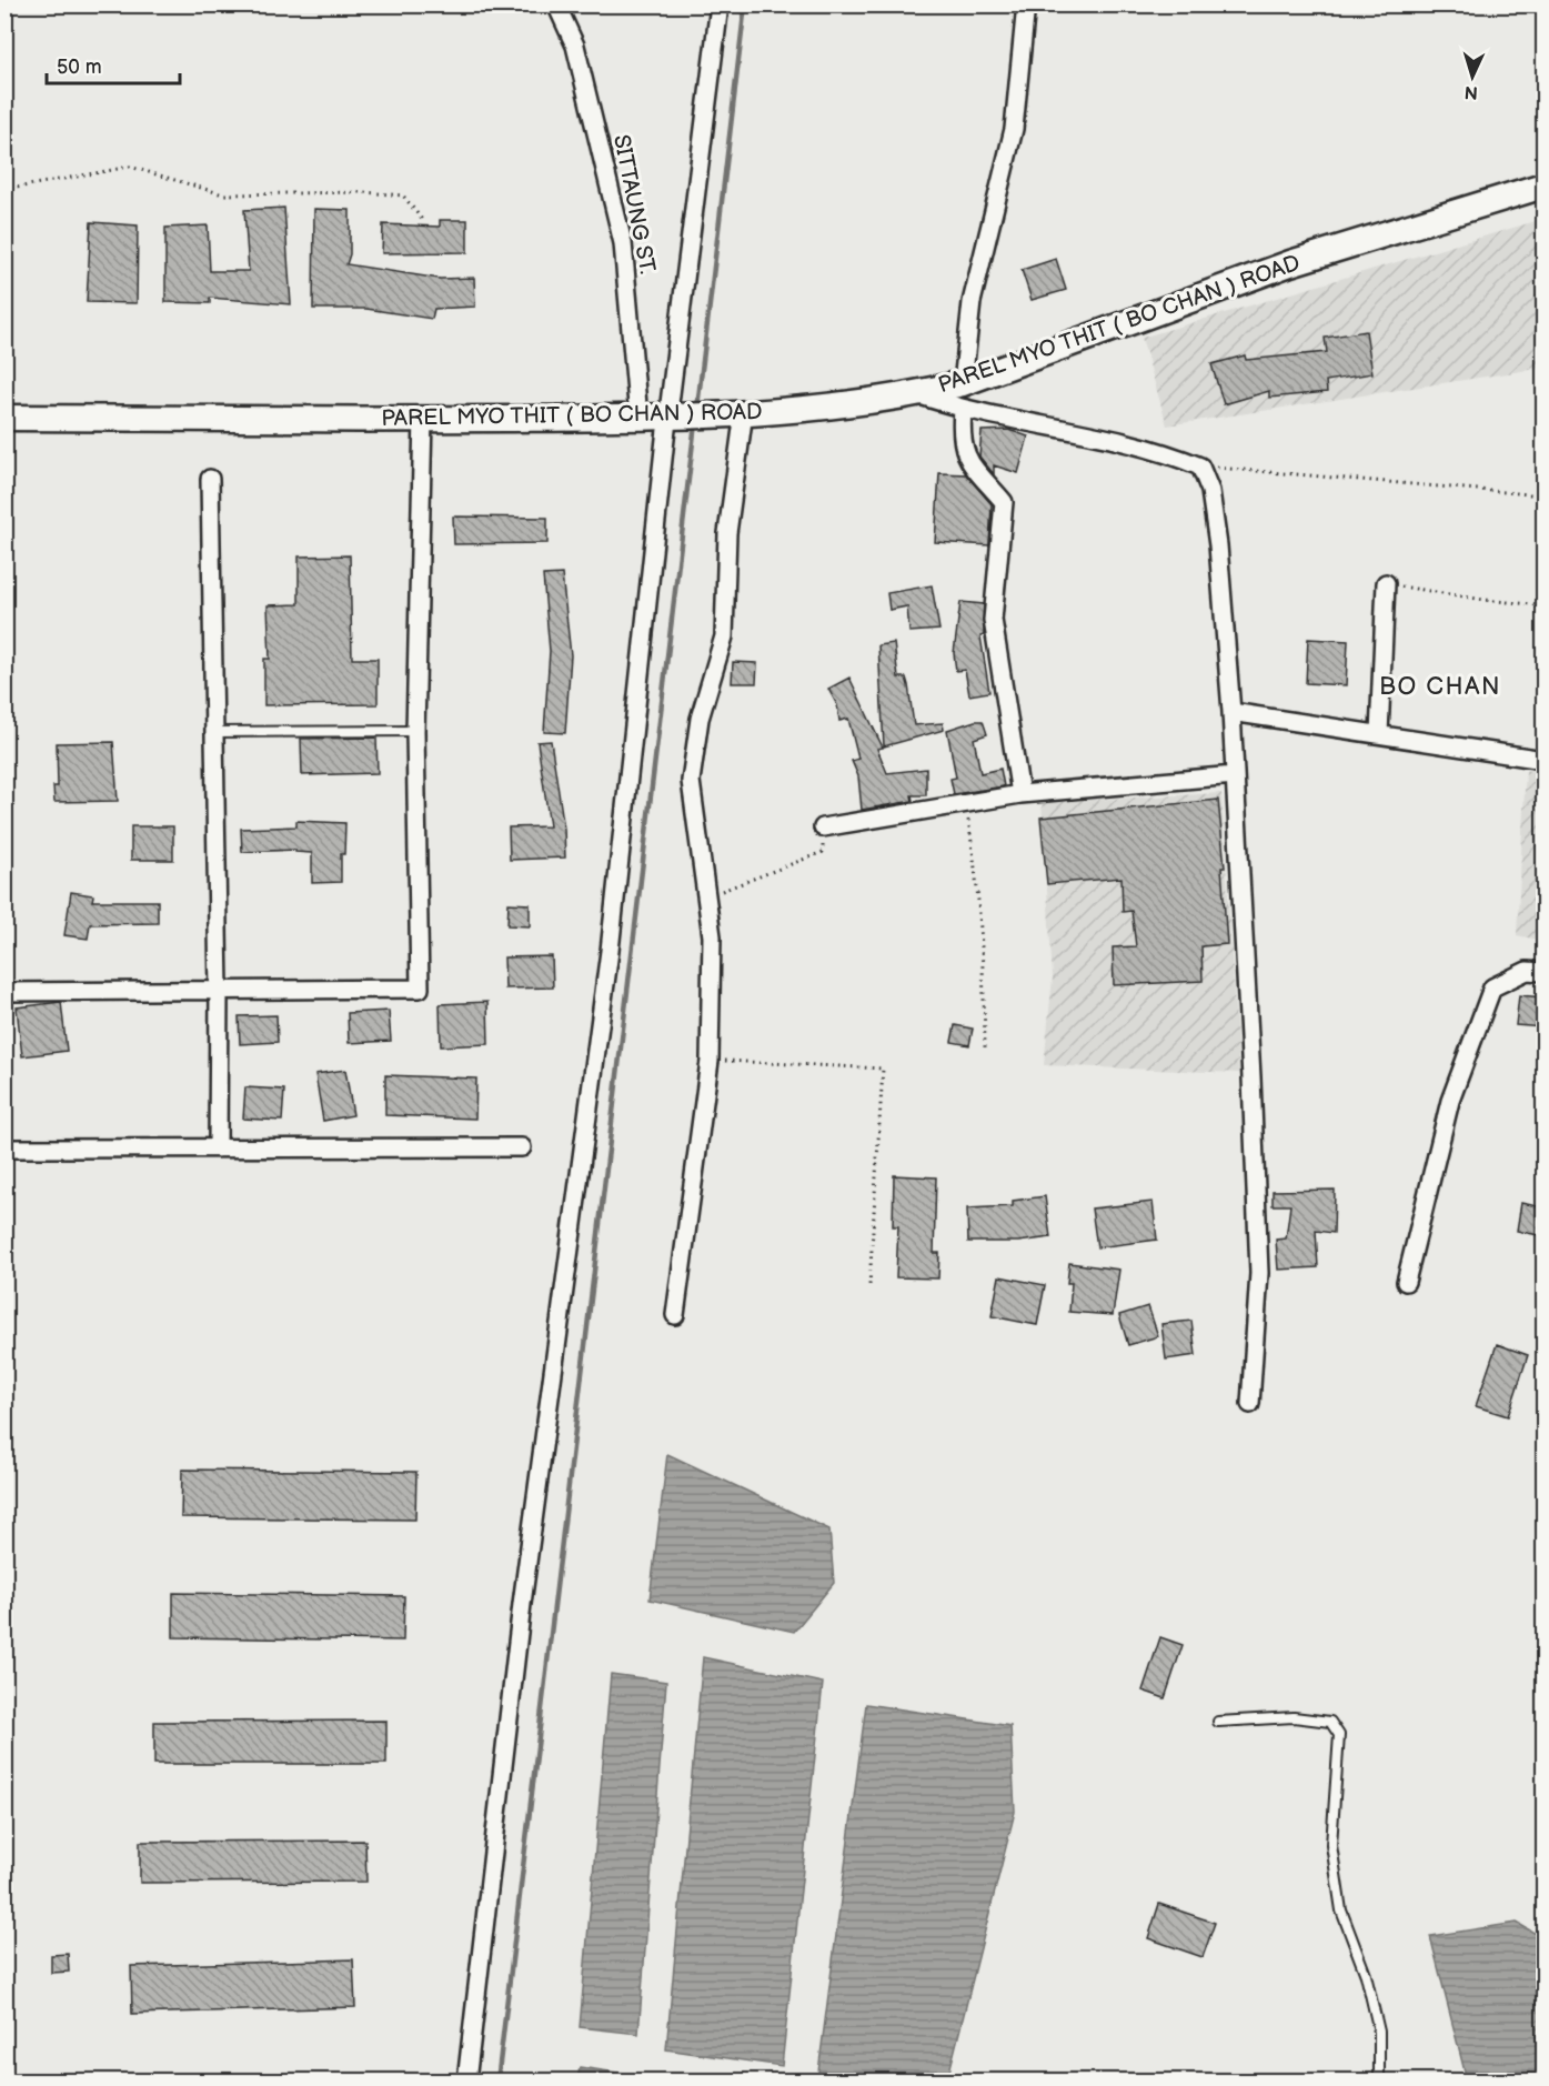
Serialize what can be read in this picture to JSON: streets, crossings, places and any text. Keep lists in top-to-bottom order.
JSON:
{
  "streets": {
    "street": ["SITTAUNG ST.", "PAREL MYO THIT ( BO CHAN ) ROAD"]
  },
  "crossings": [
    ["SITTAUNG ST.", "PAREL MYO THIT ( BO CHAN ) ROAD"]
  ],
  "districts": ["BO CHAN"],
  "scale_bar": "50 m",
  "north": "bottom"
}
